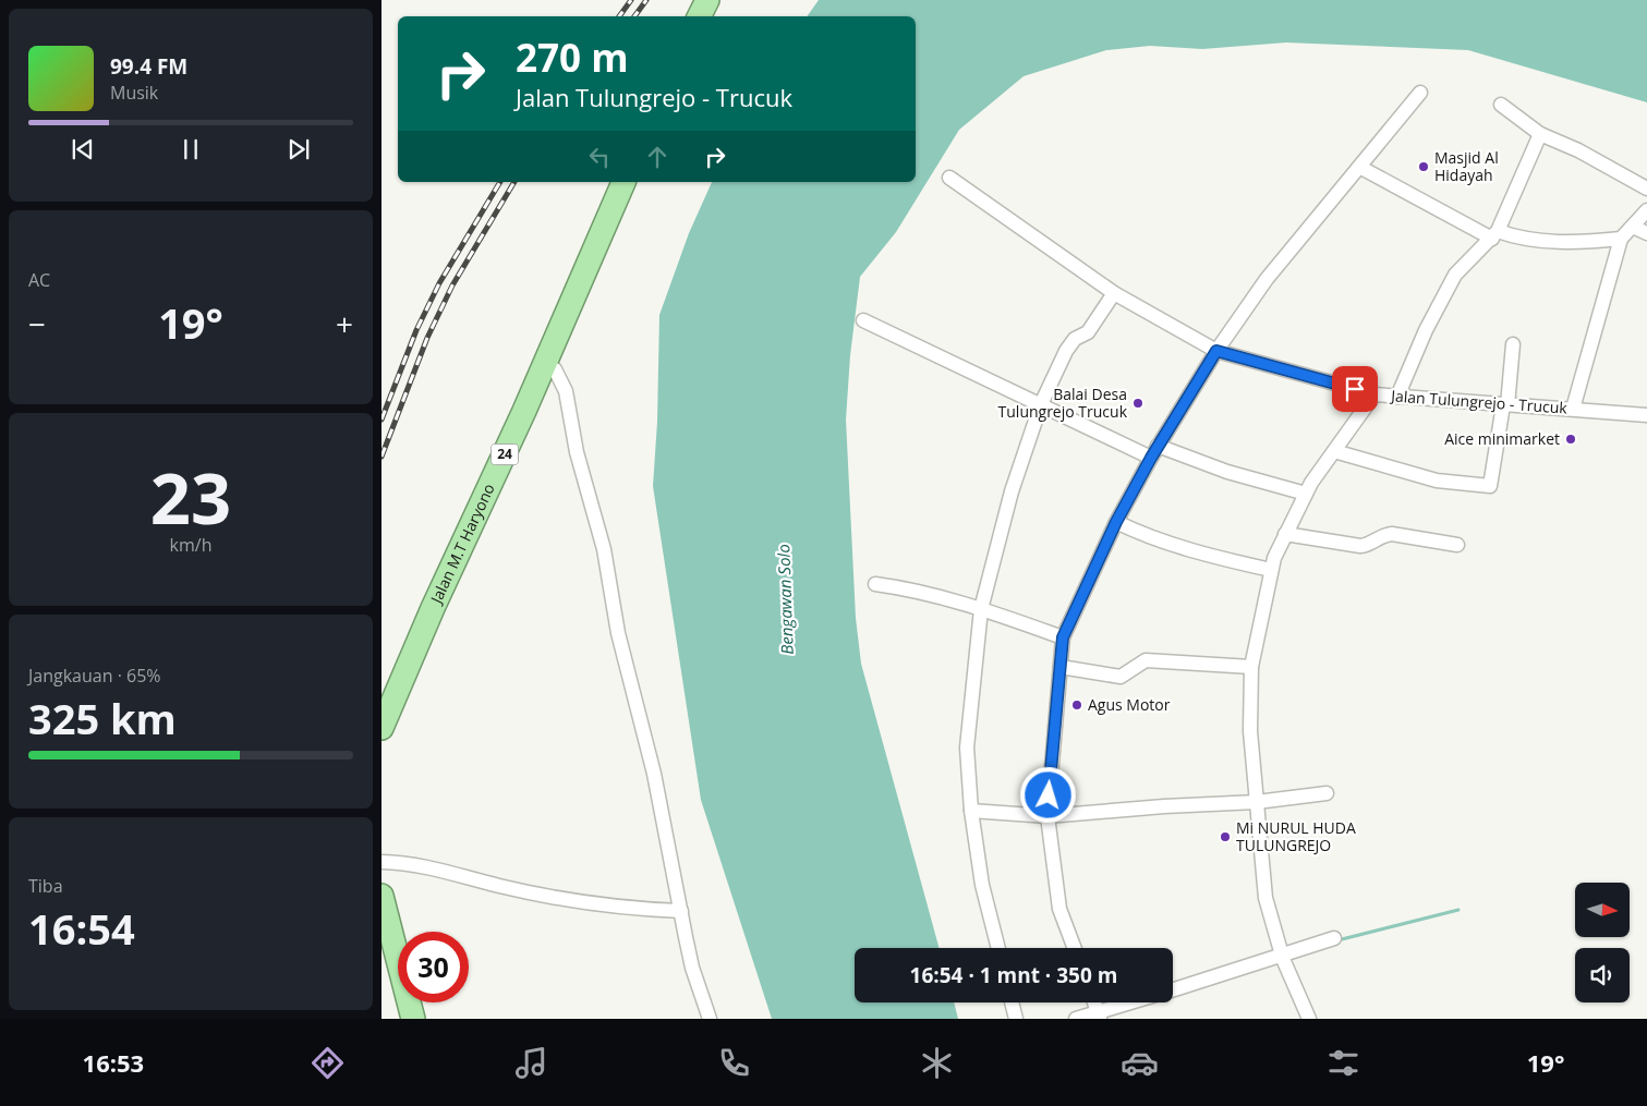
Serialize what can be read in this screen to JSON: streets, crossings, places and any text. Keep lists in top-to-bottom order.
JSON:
{
  "streets": {
    "highway": ["24", "Jalan M.T Haryono"],
    "street": ["Jalan Tulungrejo - Trucuk"]
  },
  "water": ["Bengawan Solo"],
  "places": [
    "Masjid Al Hidayah",
    "Balai Desa Tulungrejo Trucuk",
    "Aice minimarket",
    "Agus Motor",
    "Mi NURUL HUDA TULUNGREJO"
  ],
  "north": "right",
  "page": {
    "turn": ["270 m", "Jalan Tulungrejo - Trucuk"],
    "song": ["99.4 FM", "Musik"],
    "tile": [
      "AC",
      ["23", "km/h"],
      ["Jangkauan · 65%", "325 km"],
      ["Tiba", "16:54"]
    ],
    "heat": ["−", "19°", "+"],
    "limit": "30",
    "trip": "16:54 · 1 mnt · 350 m",
    "tabs": ["16:53", "19°"]
  }
}
